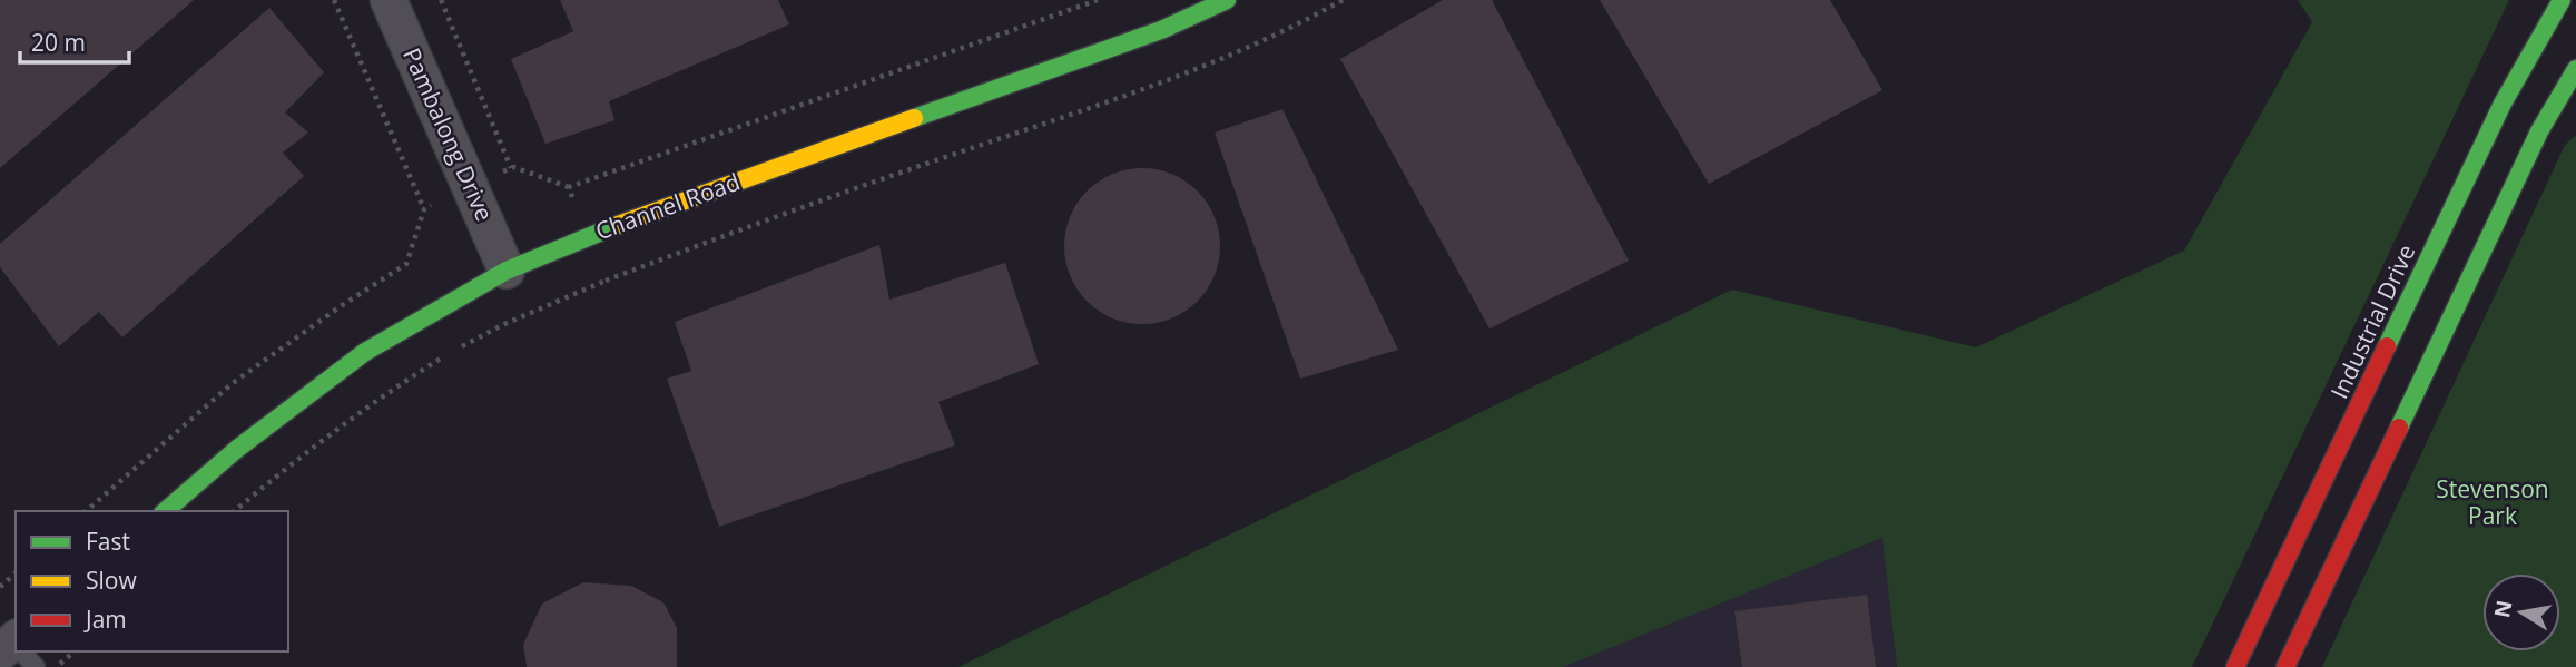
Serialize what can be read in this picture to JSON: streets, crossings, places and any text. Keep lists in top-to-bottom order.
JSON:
{
  "streets": {
    "main road": ["Channel Road", "Industrial Drive"],
    "street": ["Pambalong Drive"]
  },
  "crossings": [
    ["Pambalong Drive", "Channel Road"]
  ],
  "parks": ["Stevenson Park"],
  "legend": ["Fast", "Slow", "Jam"],
  "scale_bar": "20 m",
  "north": "left"
}
